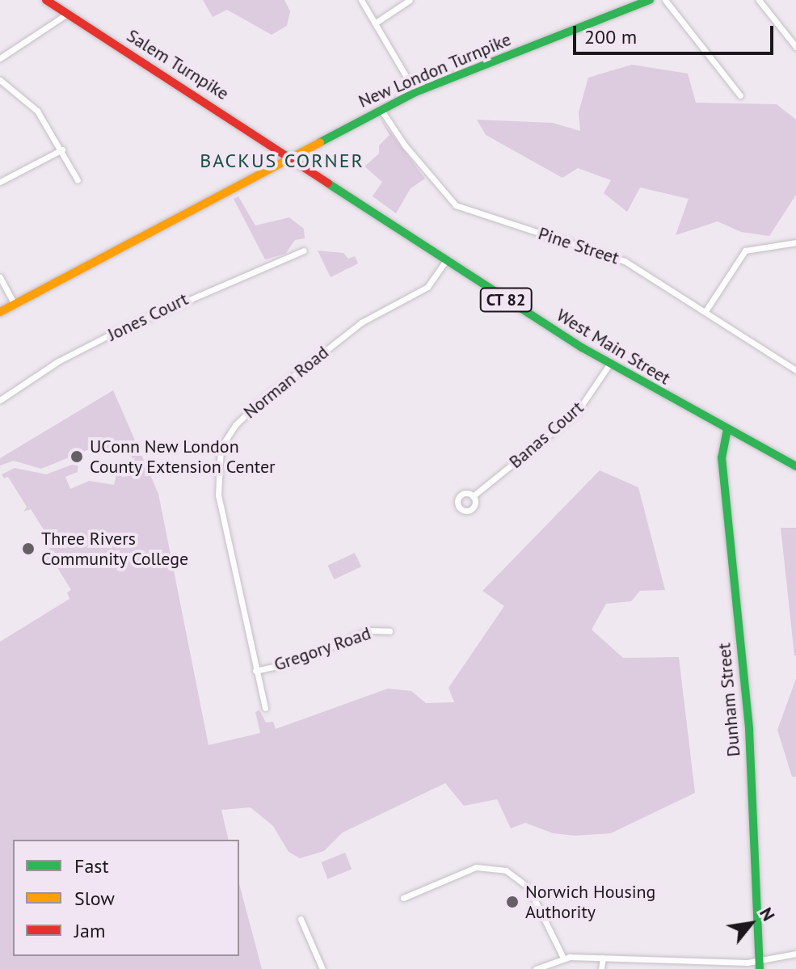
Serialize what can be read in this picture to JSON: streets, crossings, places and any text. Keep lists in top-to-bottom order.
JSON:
{
  "streets": {
    "main road": [
      "Salem Turnpike",
      "New London Turnpike",
      "CT 82",
      "West Main Street",
      "Dunham Street"
    ],
    "street": [
      "Pine Street",
      "Jones Court",
      "Norman Road",
      "Banas Court",
      "Gregory Road"
    ]
  },
  "crossings": [
    ["Salem Turnpike", "New London Turnpike"],
    ["Salem Turnpike", "West Main Street"],
    ["New London Turnpike", "Pine Street"],
    ["New London Turnpike", "West Main Street"],
    ["West Main Street", "Norman Road"],
    ["West Main Street", "Banas Court"],
    ["West Main Street", "Dunham Street"],
    ["Norman Road", "Gregory Road"]
  ],
  "districts": ["BACKUS CORNER"],
  "places": ["UConn New London County Extension Center", "Three Rivers Community College", "Norwich Housing Authority"],
  "legend": ["Fast", "Slow", "Jam"],
  "scale_bar": "200 m",
  "north": "top right"
}
